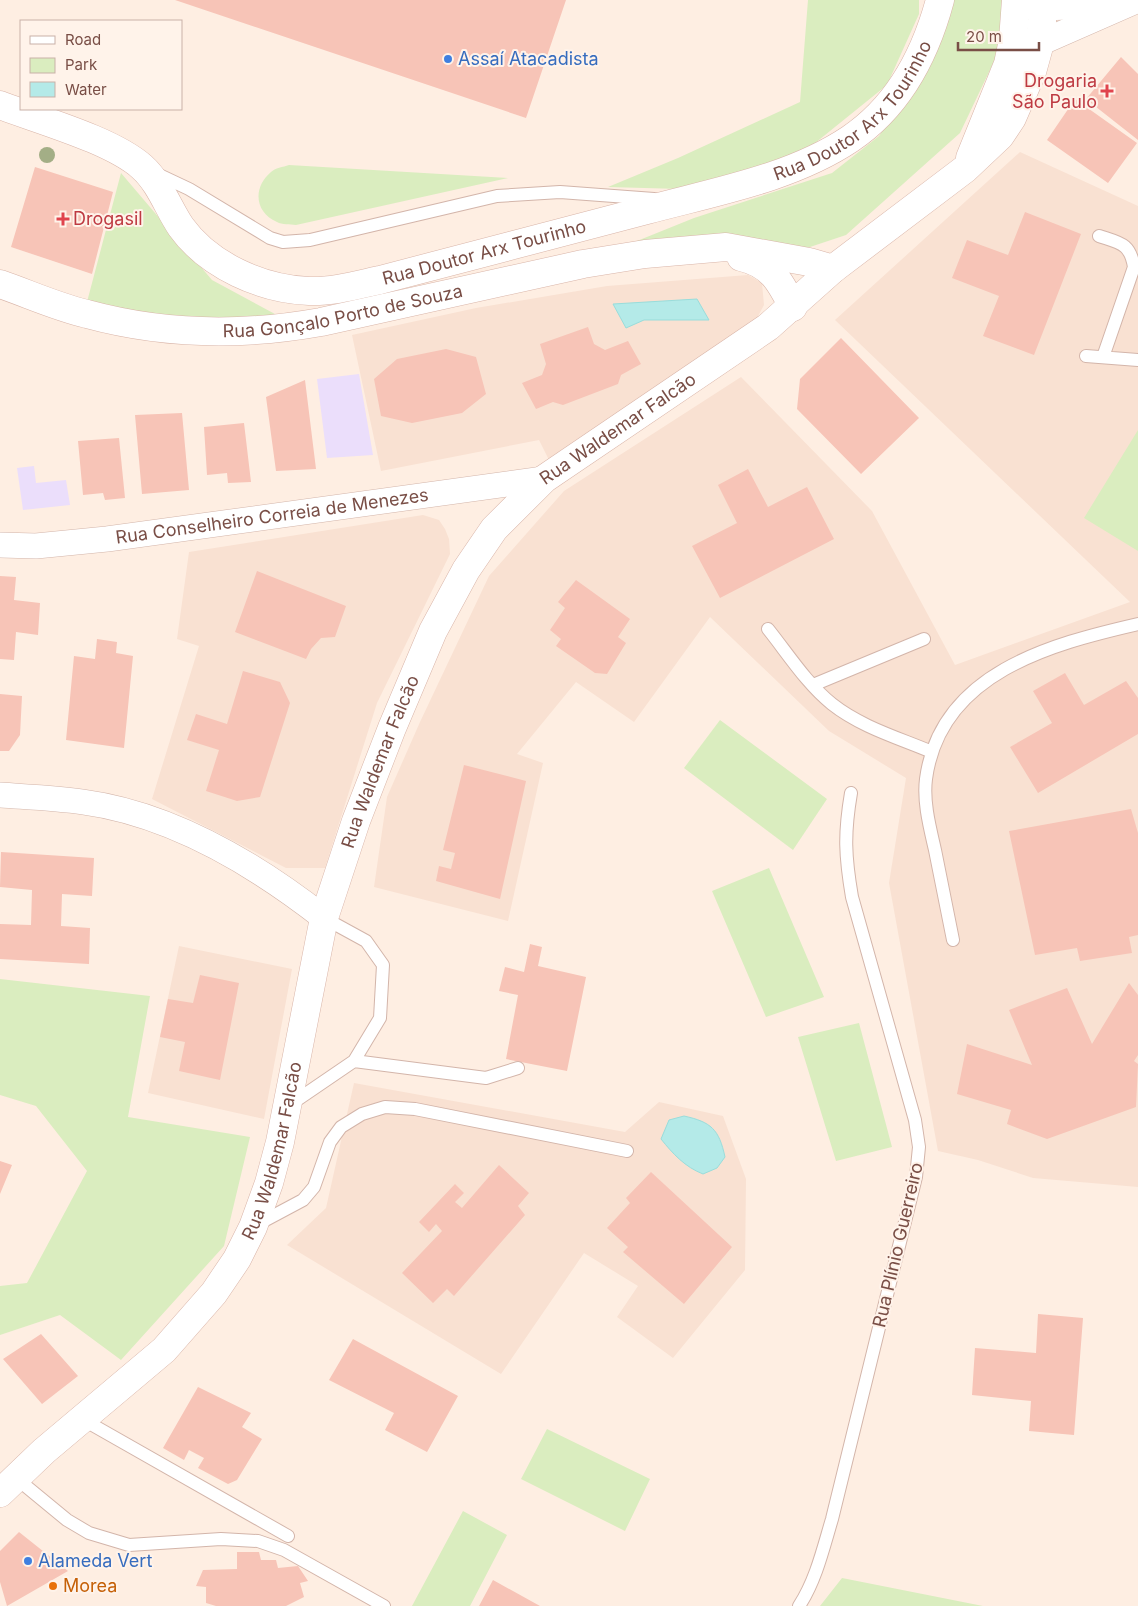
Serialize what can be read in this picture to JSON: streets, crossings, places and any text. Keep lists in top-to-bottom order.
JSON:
{
  "streets": {
    "street": [
      "Rua Doutor Arx Tourinho",
      "Rua Gonçalo Porto de Souza",
      "Rua Waldemar Falcão",
      "Rua Conselheiro Correia de Menezes"
    ],
    "lane": ["Rua Plínio Guerreiro"]
  },
  "crossings": [
    ["Rua Gonçalo Porto de Souza", "Rua Waldemar Falcão"],
    ["Rua Waldemar Falcão", "Rua Conselheiro Correia de Menezes"]
  ],
  "places": {
    "other": ["Assaí Atacadista", "Alameda Vert", "Morea"],
    "health": ["Drogaria São Paulo", "Drogasil"]
  },
  "legend": ["Road", "Park", "Water"],
  "scale_bar": "20 m"
}
